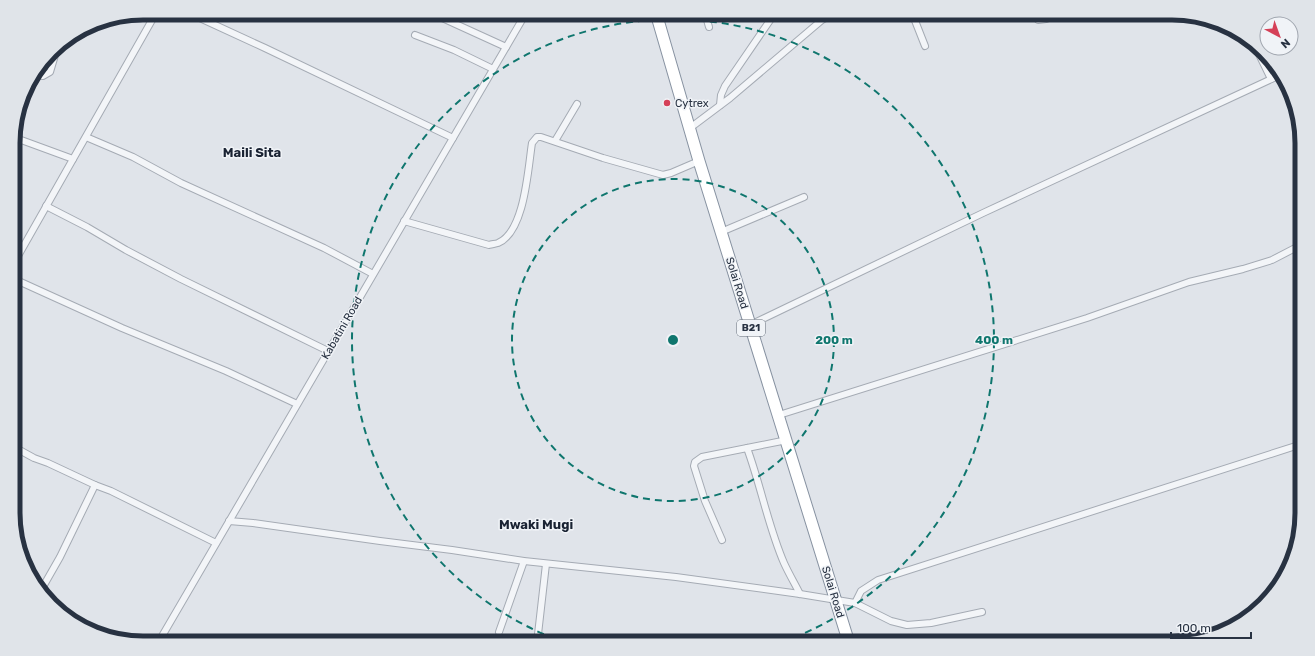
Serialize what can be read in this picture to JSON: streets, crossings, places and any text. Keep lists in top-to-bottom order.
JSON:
{
  "streets": {
    "highway": ["Solai Road", "B21"],
    "street": ["Kabatini Road"]
  },
  "districts": ["Maili Sita", "Mwaki Mugi"],
  "places": ["Cytrex"],
  "scale_bar": "100 m",
  "north": "bottom right",
  "rings": ["200 m", "400 m"]
}
